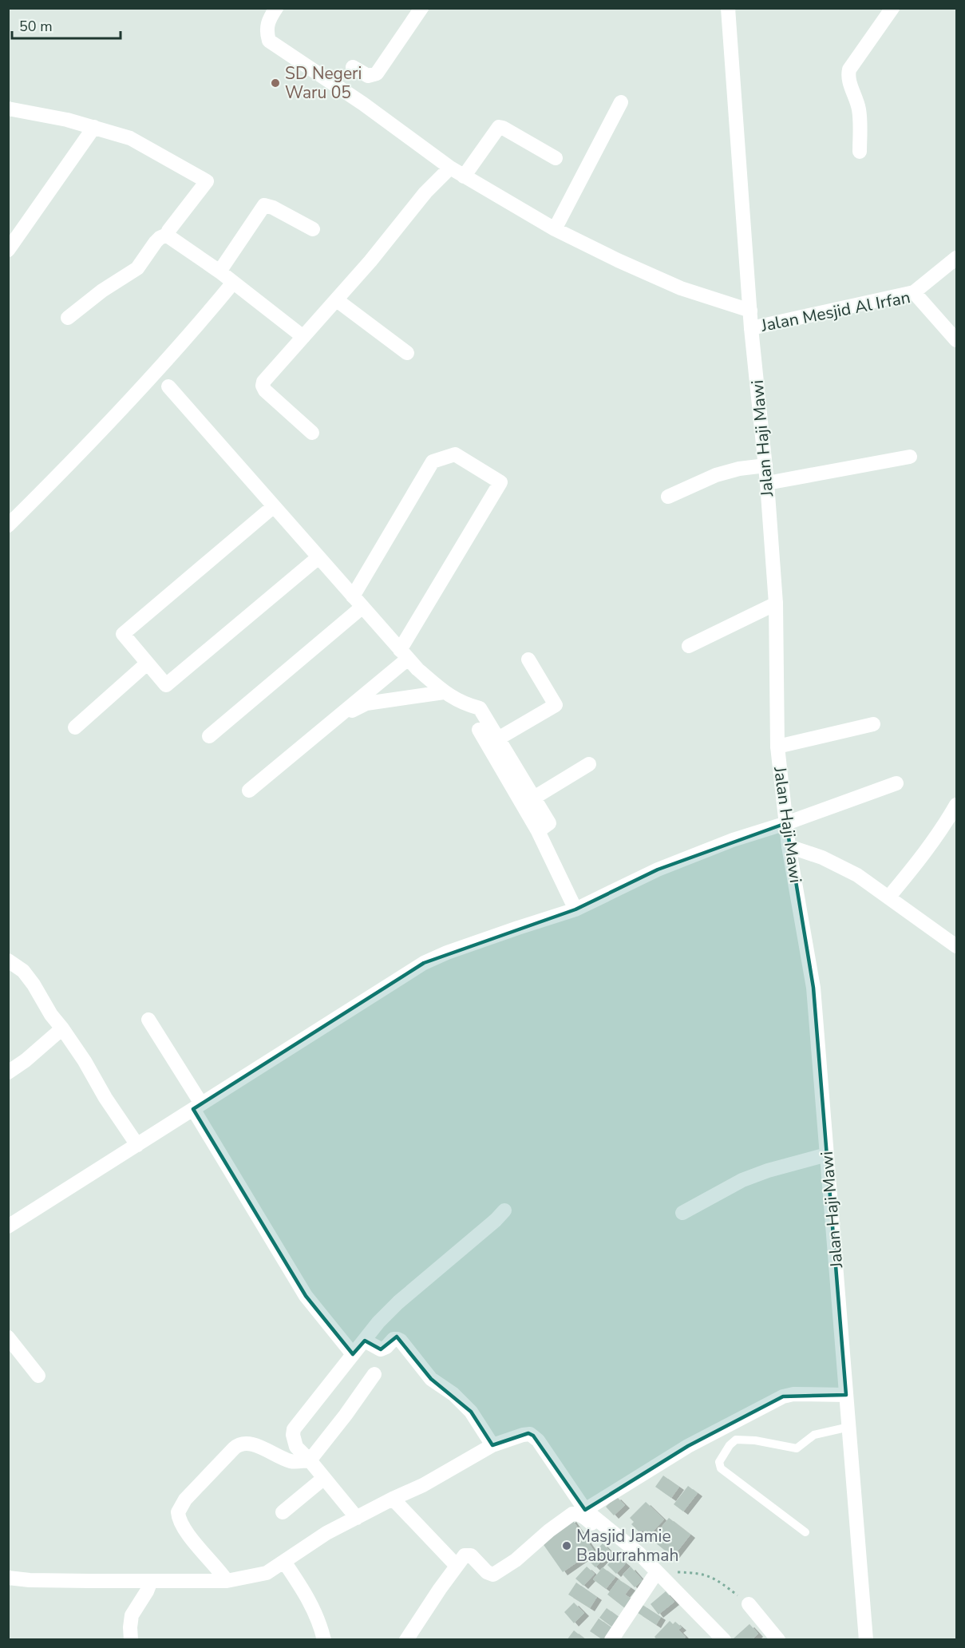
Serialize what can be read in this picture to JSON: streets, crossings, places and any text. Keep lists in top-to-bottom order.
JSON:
{
  "streets": {
    "street": ["Jalan Mesjid Al Irfan", "Jalan Haji Mawi"]
  },
  "crossings": [
    ["Jalan Mesjid Al Irfan", "Jalan Haji Mawi"]
  ],
  "places": ["SD Negeri Waru 05", "Masjid Jamie Baburrahmah"],
  "scale_bar": "50 m"
}
